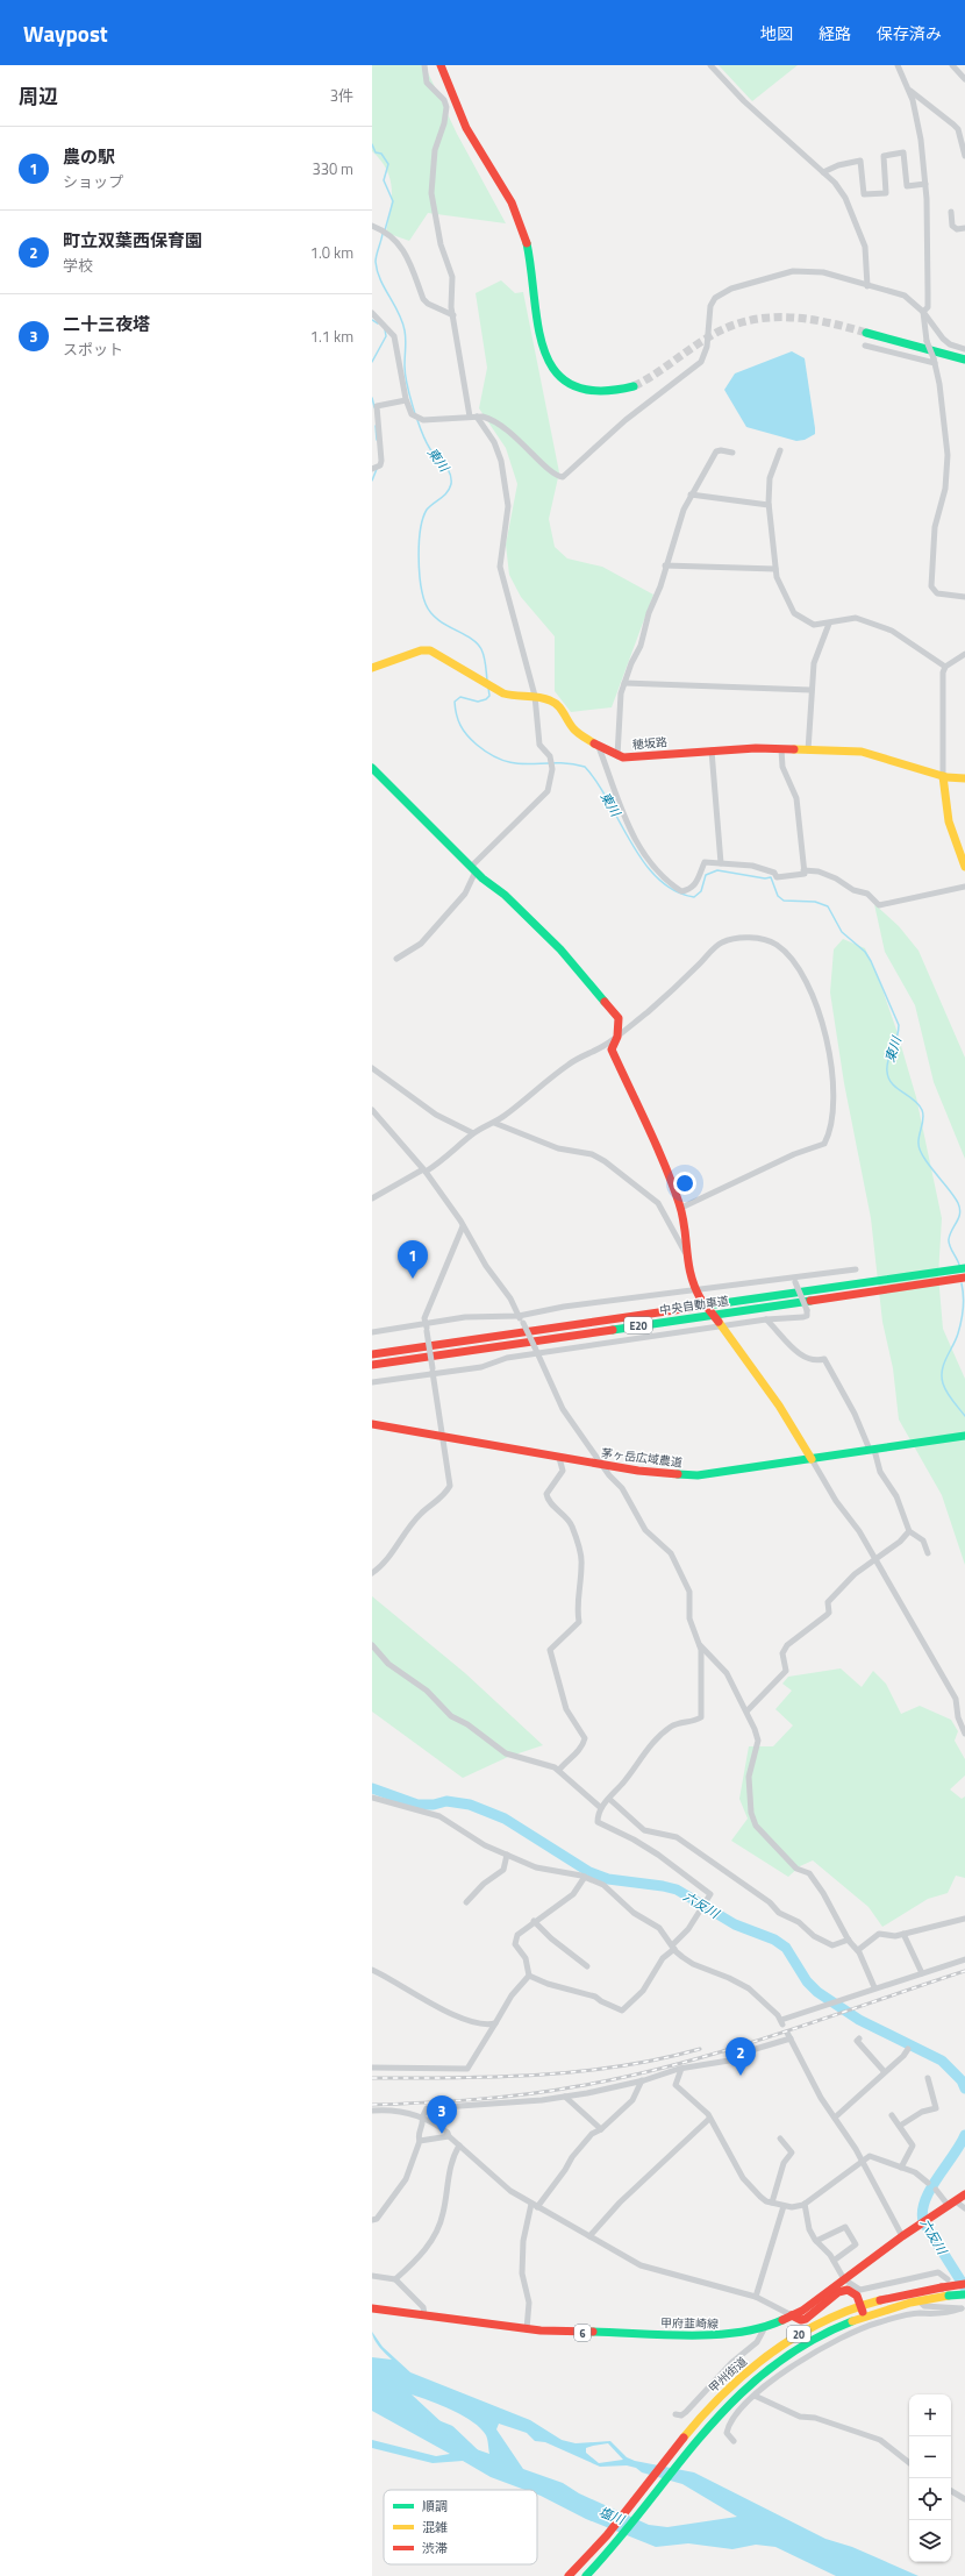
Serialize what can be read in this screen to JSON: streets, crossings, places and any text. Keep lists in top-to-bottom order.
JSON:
{
  "streets": {
    "main road": [
      "穂坂路",
      "中央自動車道",
      "E20",
      "茅ヶ岳広域農道",
      "甲府韮崎線",
      "6",
      "20",
      "甲州街道"
    ]
  },
  "water": ["東川", "六反川", "塩川"],
  "legend": ["順調", "混雑", "渋滞"],
  "page": {
    "header": "Waypost",
    "nav": ["地図", "経路", "保存済み"],
    "heading": ["周辺", "3件"],
    "list": [
      {
        "mark": "1",
        "name": "農の駅",
        "note": "ショップ",
        "value": "330 m"
      },
      {
        "mark": "2",
        "name": "町立双葉西保育園",
        "note": "学校",
        "value": "1.0 km"
      },
      {
        "mark": "3",
        "name": "二十三夜塔",
        "note": "スポット",
        "value": "1.1 km"
      }
    ],
    "pins": ["1", "2", "3"],
    "map_buttons": ["+", "−"]
  }
}
